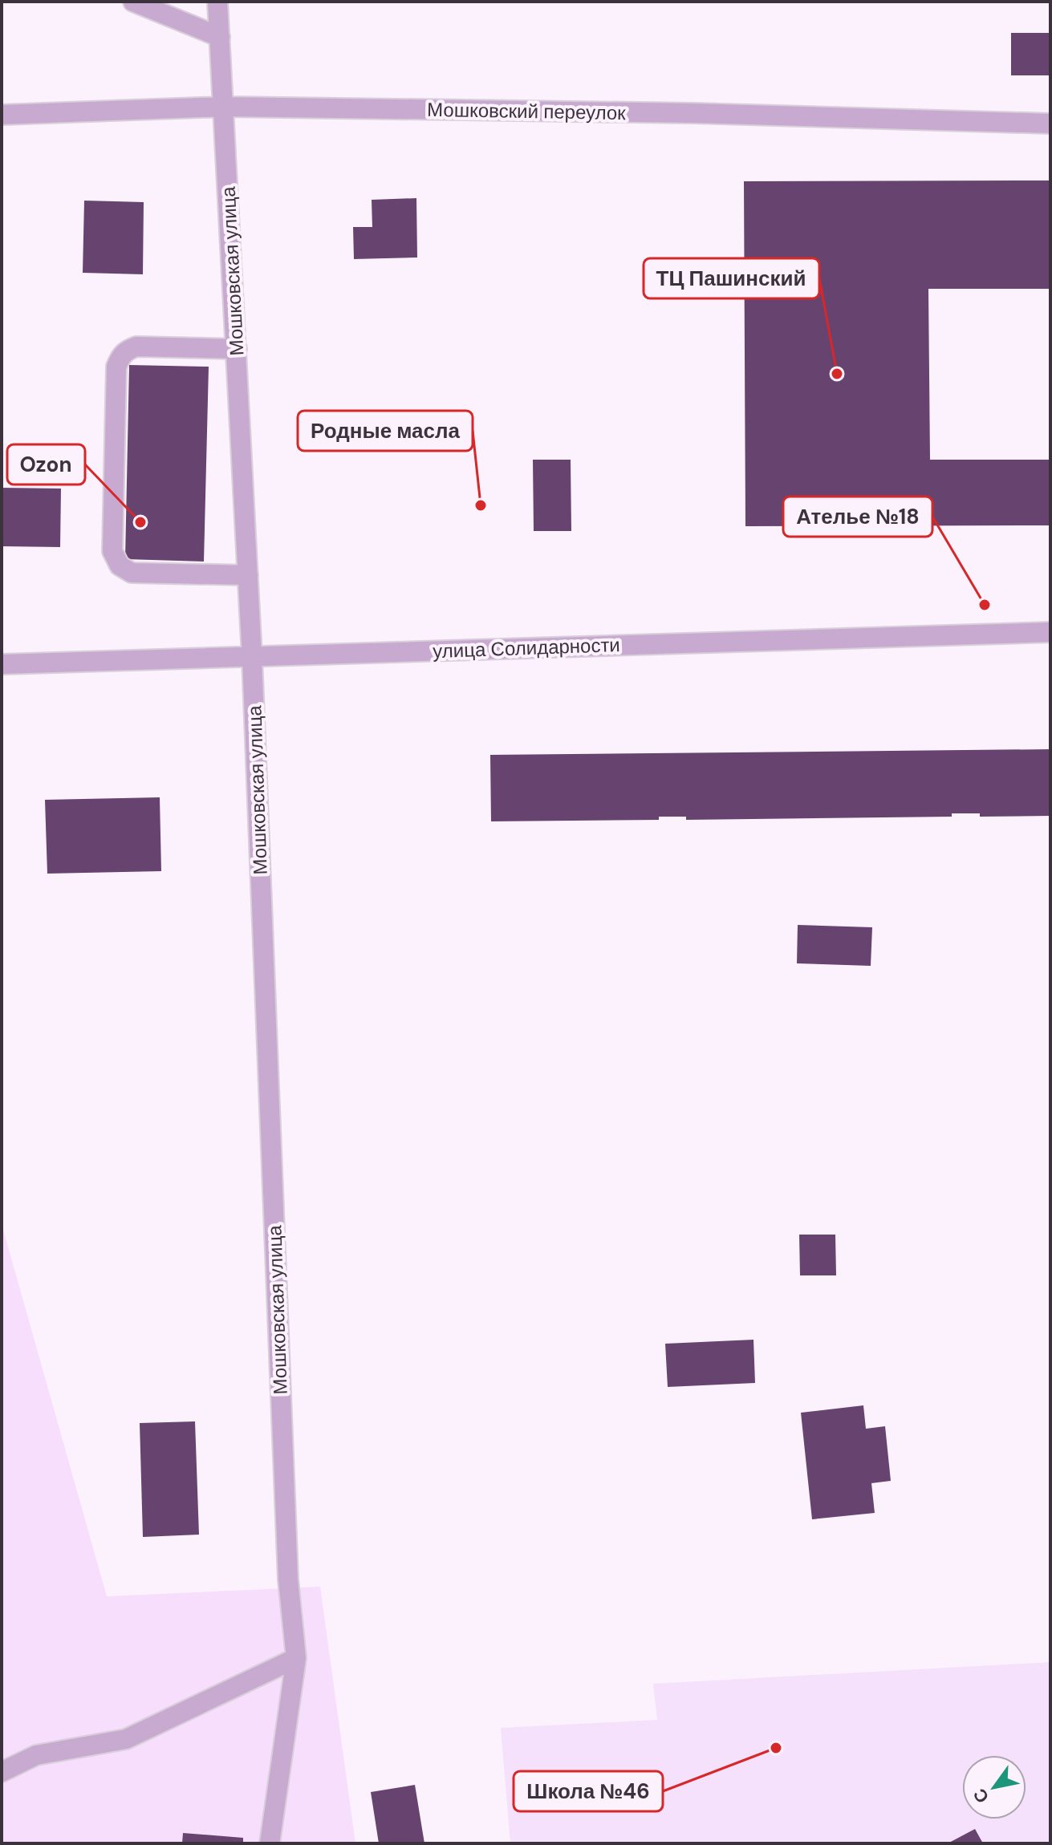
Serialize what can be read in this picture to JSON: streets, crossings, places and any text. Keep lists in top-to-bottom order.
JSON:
{
  "streets": {
    "street": ["Мошковский переулок", "Мошковская улица", "улица Солидарности"]
  },
  "crossings": [
    ["Мошковский переулок", "Мошковская улица"],
    ["Мошковская улица", "улица Солидарности"]
  ],
  "places": [
    "ТЦ Пашинский",
    "Родные масла",
    "Ozon",
    "Ателье №18",
    "Школа №46"
  ],
  "north": "bottom left"
}
